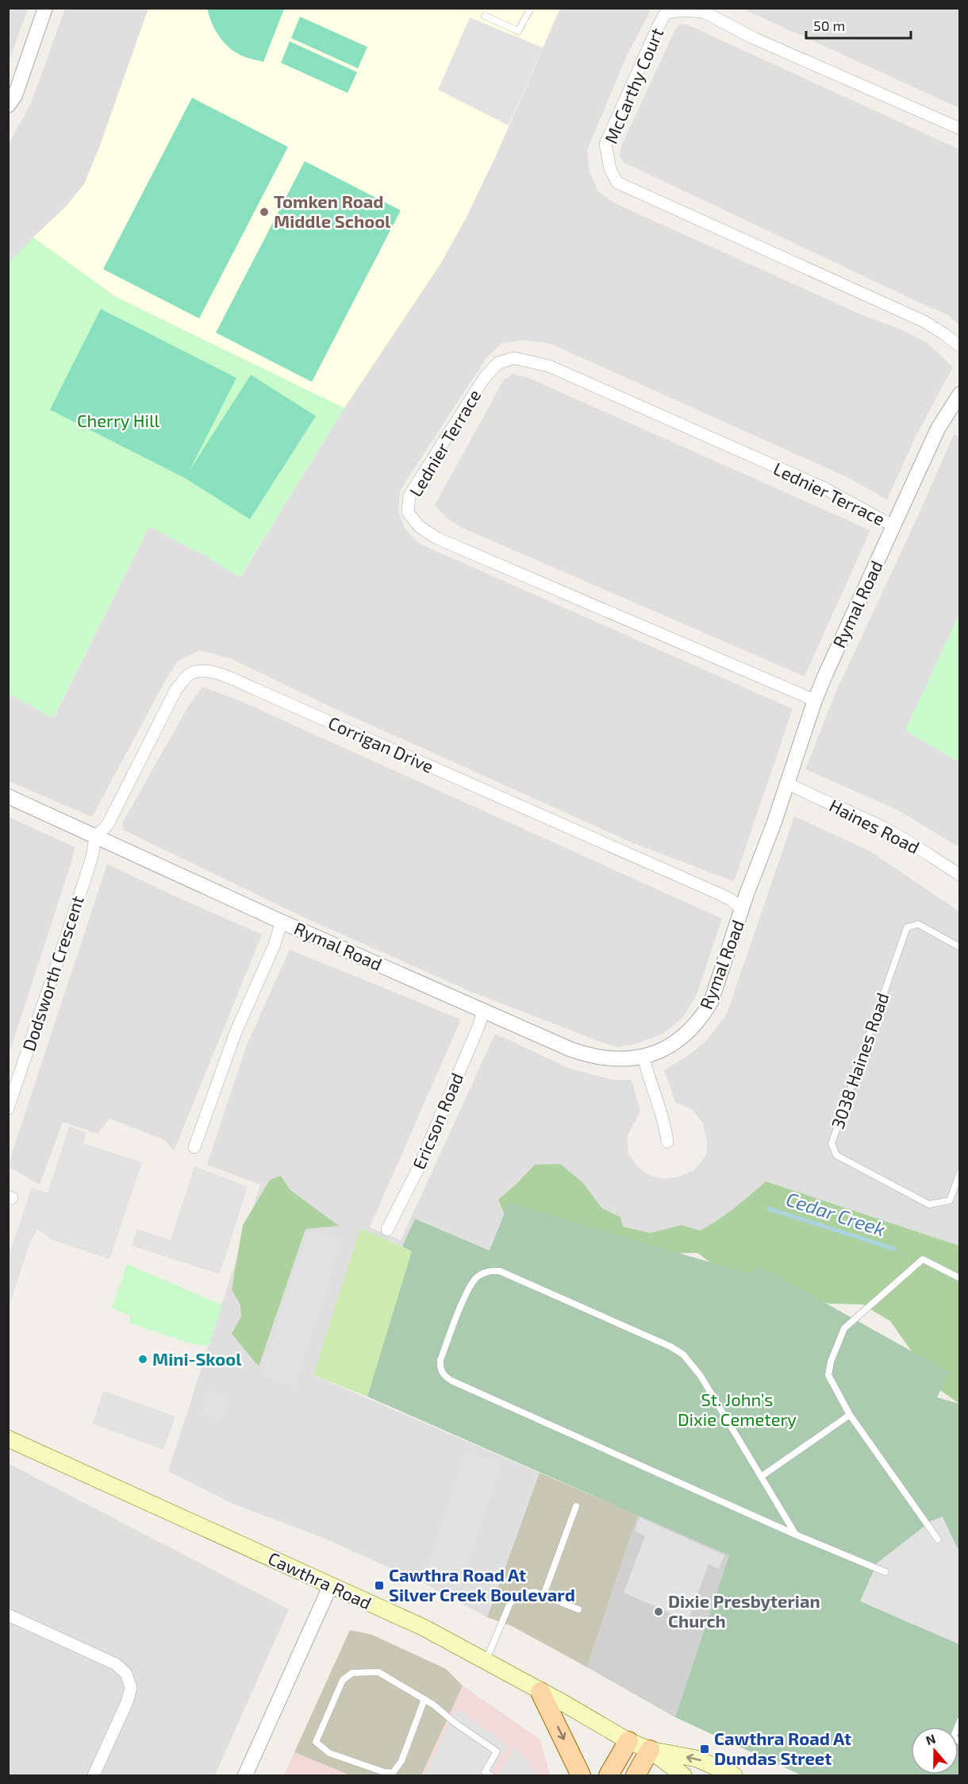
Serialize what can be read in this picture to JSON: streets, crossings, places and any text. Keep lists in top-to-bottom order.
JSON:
{
  "streets": {
    "main road": ["Cawthra Road"],
    "street": [
      "McCarthy Court",
      "Lednier Terrace",
      "Rymal Road",
      "Corrigan Drive",
      "Haines Road",
      "Dodsworth Crescent",
      "Ericson Road"
    ],
    "lane": ["3038 Haines Road"]
  },
  "crossings": [
    ["Lednier Terrace", "Rymal Road"],
    ["Rymal Road", "Corrigan Drive"],
    ["Rymal Road", "Haines Road"],
    ["Rymal Road", "Dodsworth Crescent"],
    ["Rymal Road", "Ericson Road"],
    ["Corrigan Drive", "Dodsworth Crescent"]
  ],
  "water": ["Cedar Creek"],
  "parks": ["Cherry Hill", "St. John’s Dixie Cemetery"],
  "places": {
    "other": ["Tomken Road Middle School", "Mini-Skool", "Dixie Presbyterian Church"],
    "transit": ["Cawthra Road At Silver Creek Boulevard", "Cawthra Road At Dundas Street"]
  },
  "scale_bar": "50 m",
  "north": "top"
}
